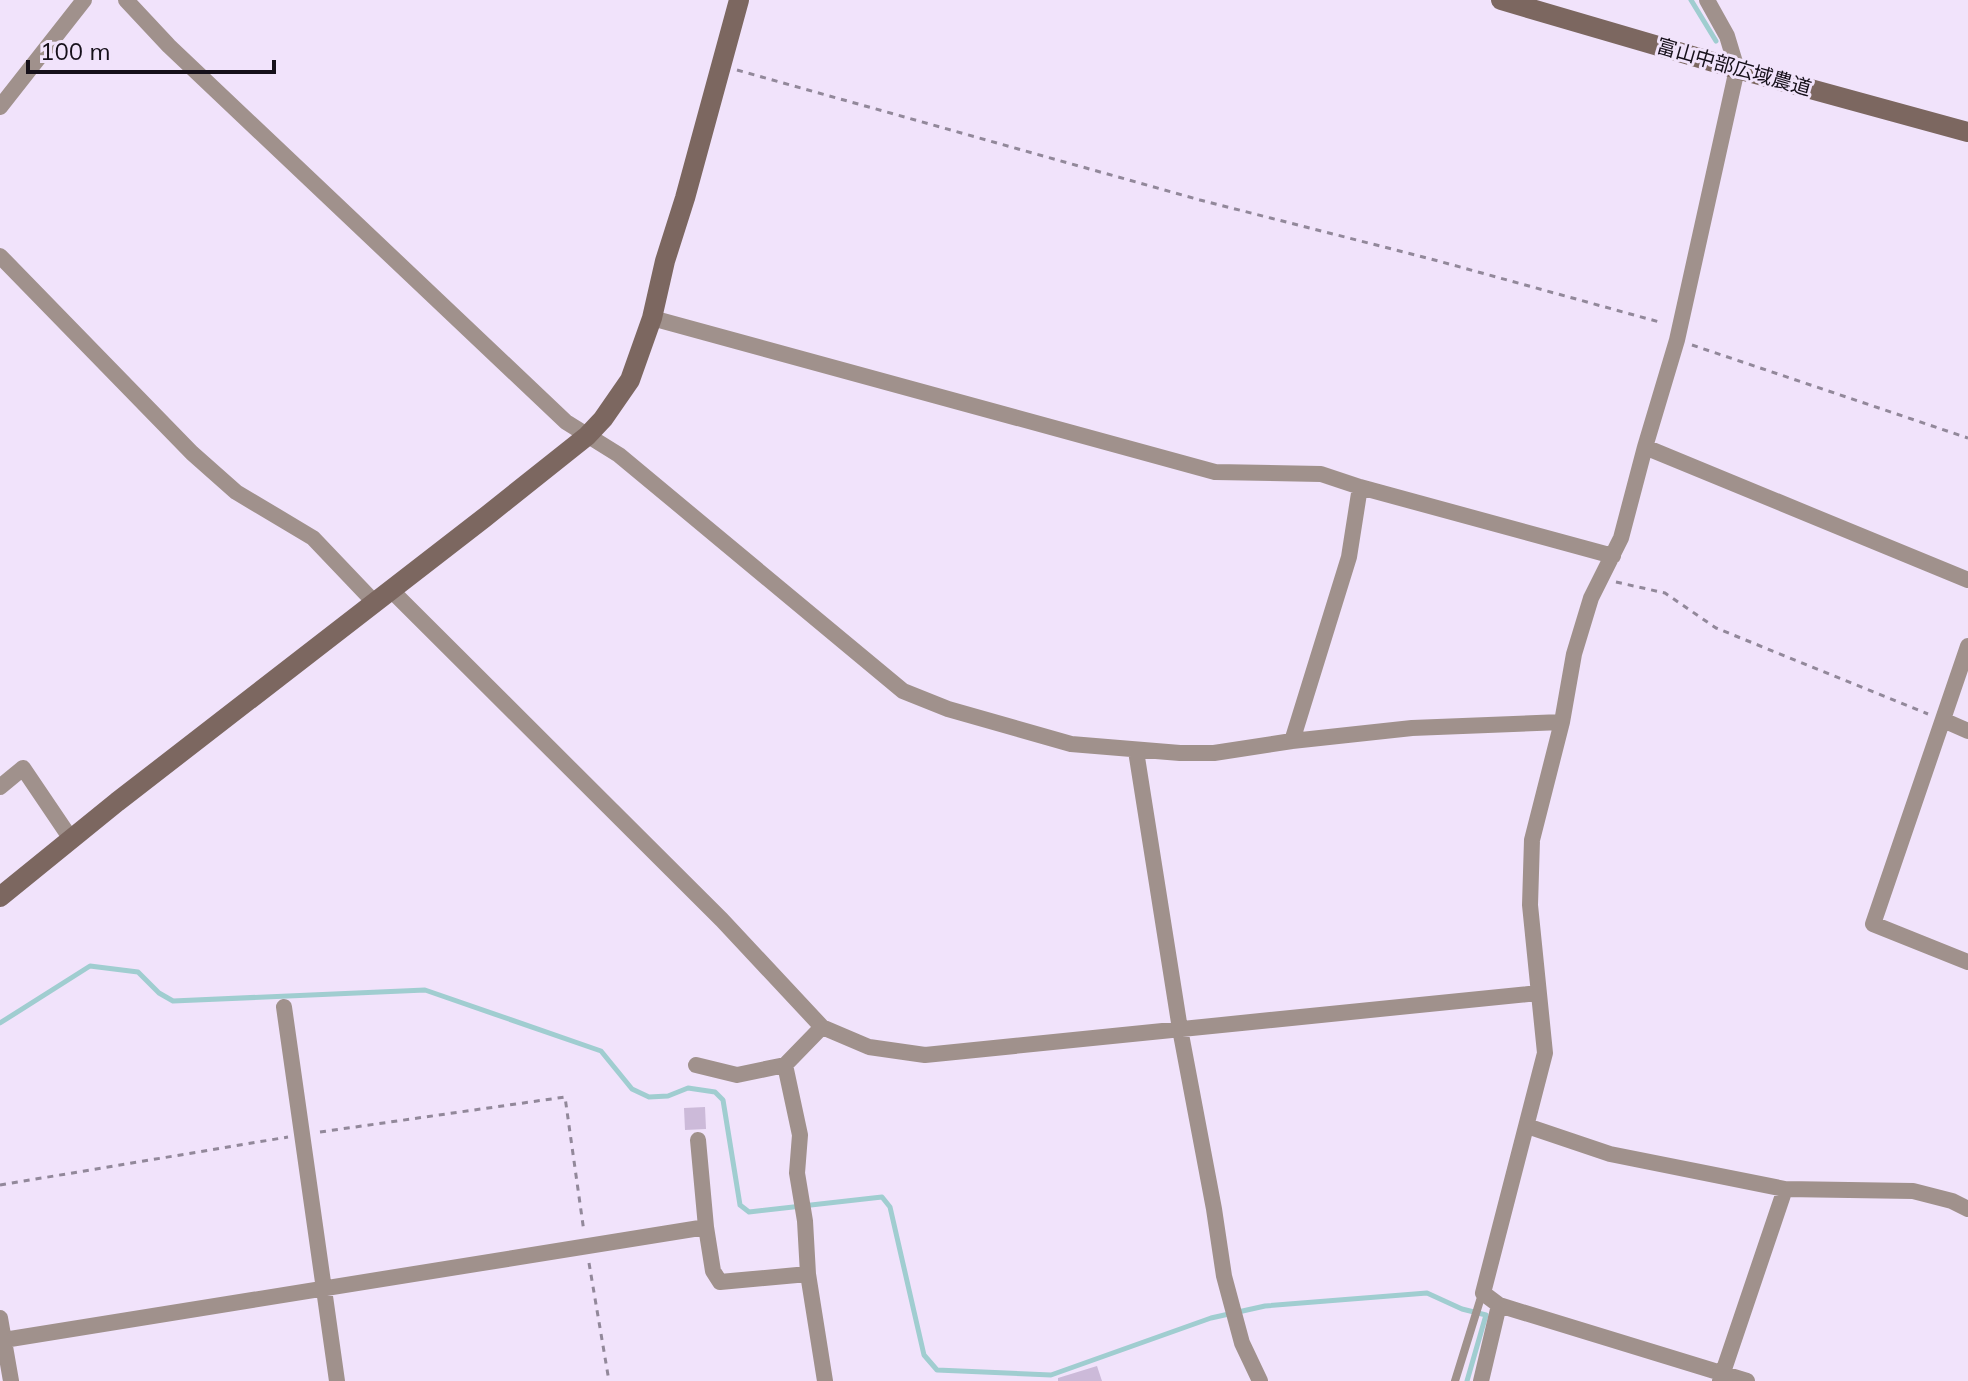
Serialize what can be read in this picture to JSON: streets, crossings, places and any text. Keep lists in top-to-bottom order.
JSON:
{
  "streets": {
    "street": ["富山中部広域農道"]
  },
  "scale_bar": "100 m"
}
